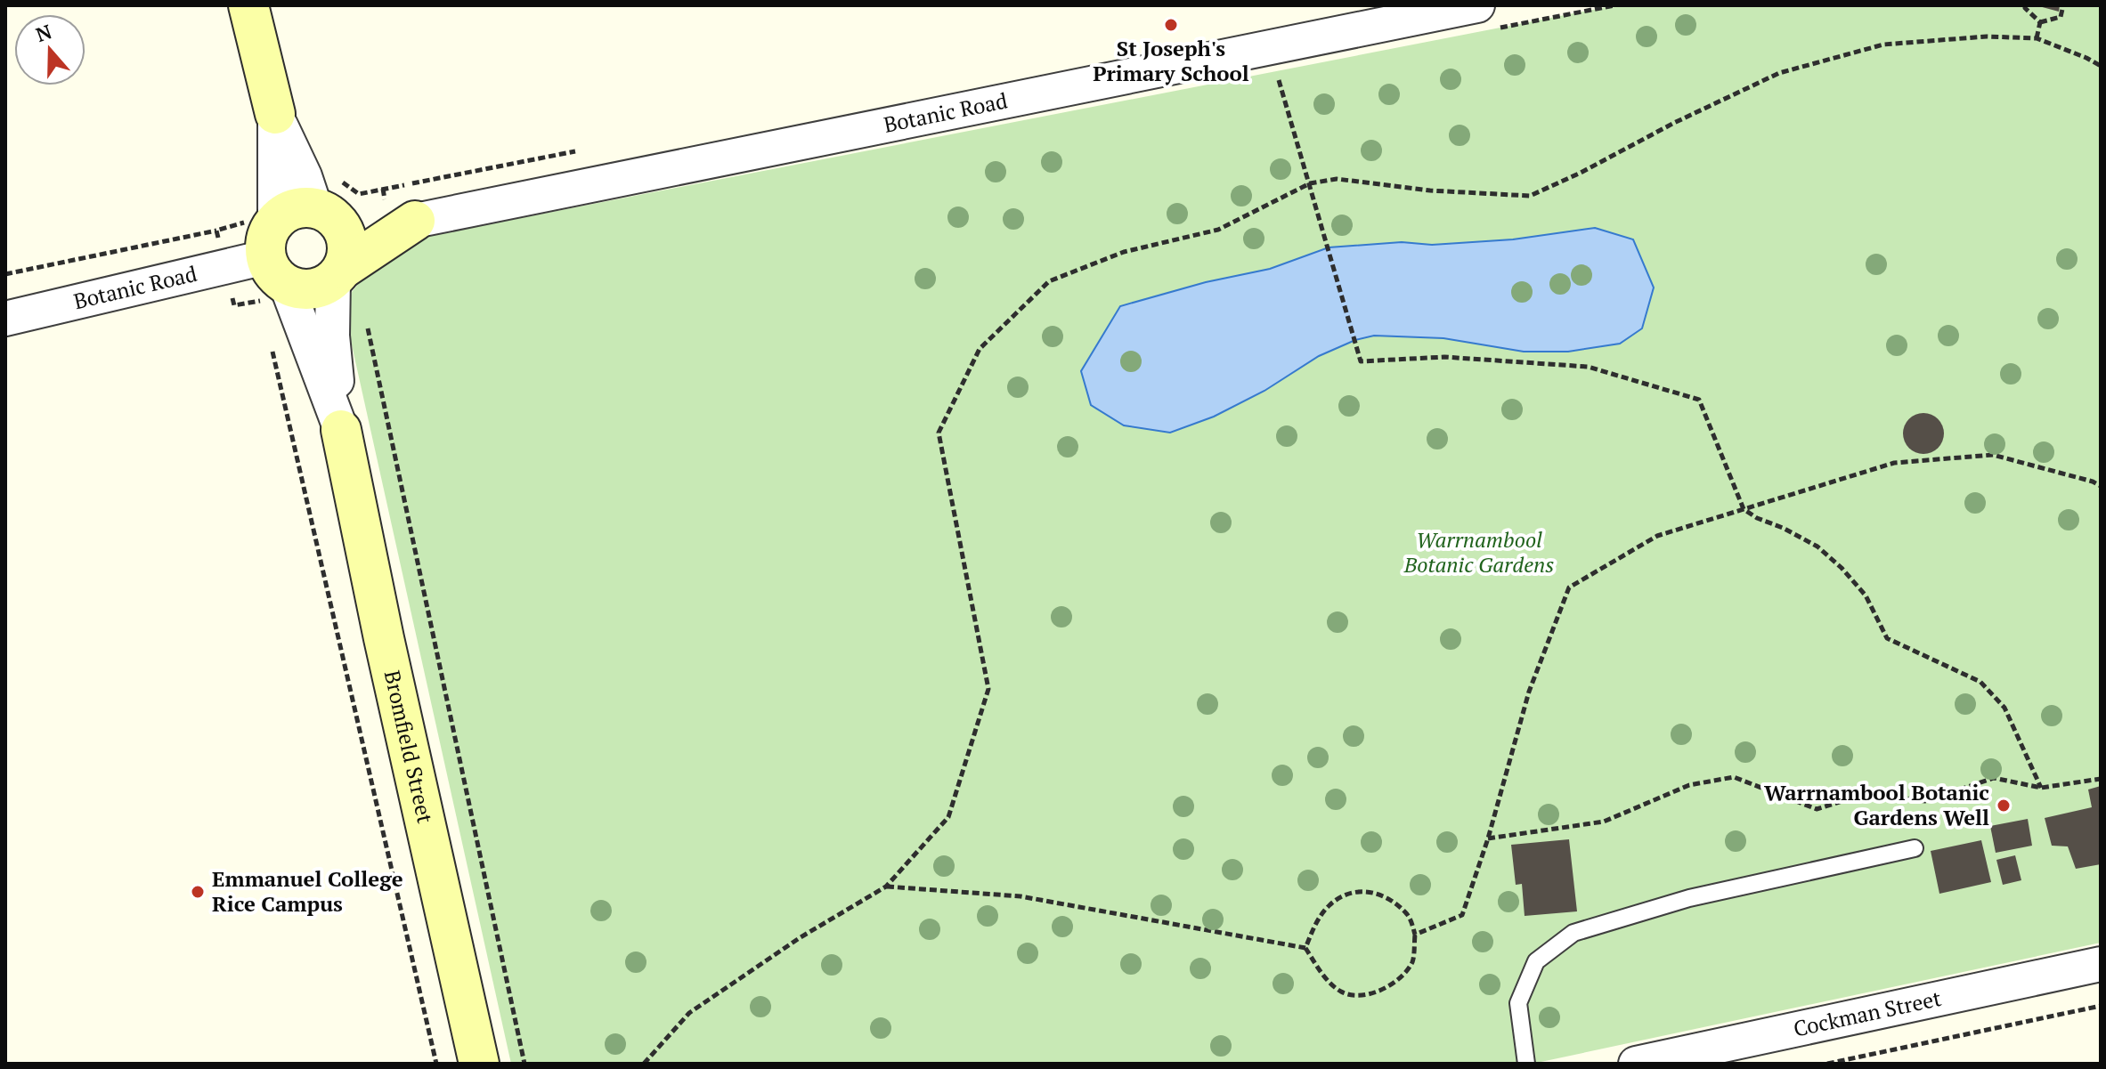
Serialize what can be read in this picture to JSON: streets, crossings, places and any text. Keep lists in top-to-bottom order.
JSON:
{
  "streets": {
    "street": ["Botanic Road", "Bromfield Street", "Cockman Street"]
  },
  "crossings": [
    ["Botanic Road", "Bromfield Street"]
  ],
  "parks": ["Warrnambool Botanic Gardens"],
  "places": ["St Joseph's Primary School", "Warrnambool Botanic Gardens Well", "Emmanuel College Rice Campus"],
  "north": "top"
}
